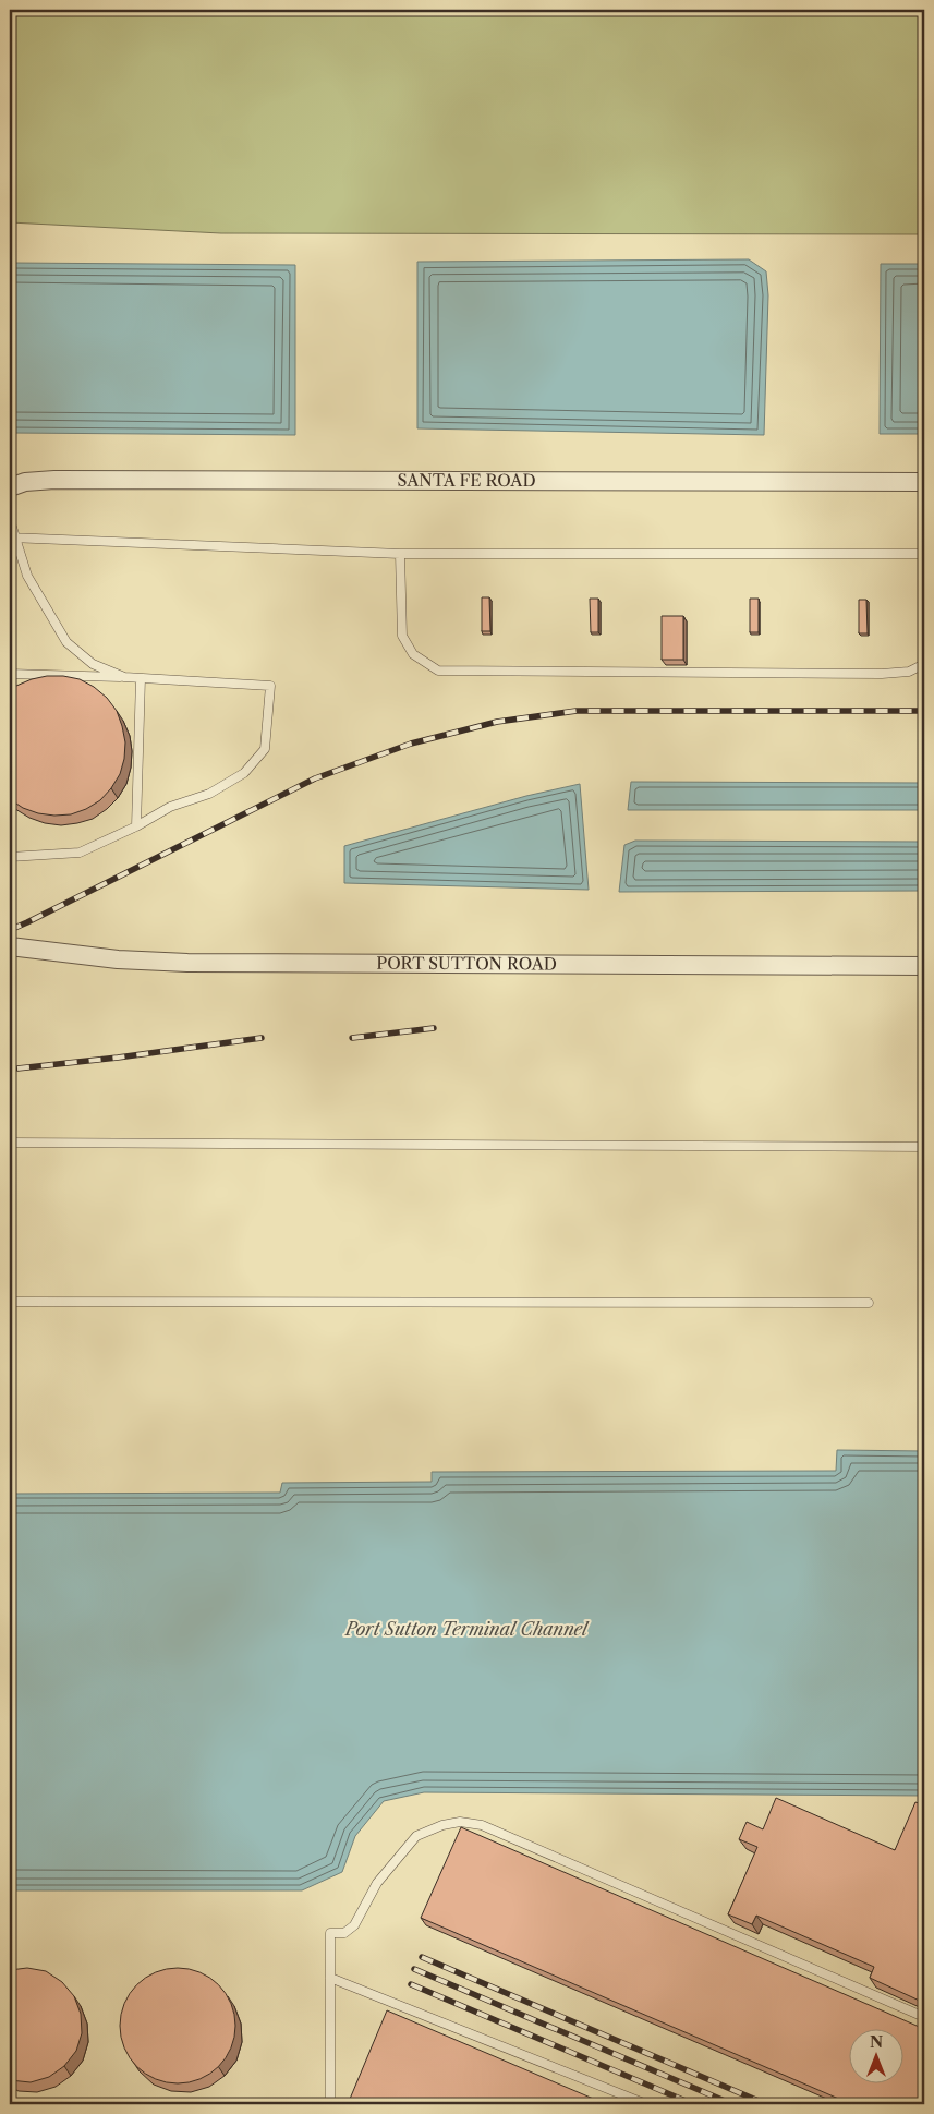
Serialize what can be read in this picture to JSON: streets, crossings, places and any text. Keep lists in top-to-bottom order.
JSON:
{
  "streets": {
    "street": ["SANTA FE ROAD", "PORT SUTTON ROAD"]
  },
  "water": ["Port Sutton Terminal Channel"],
  "north": "top"
}
